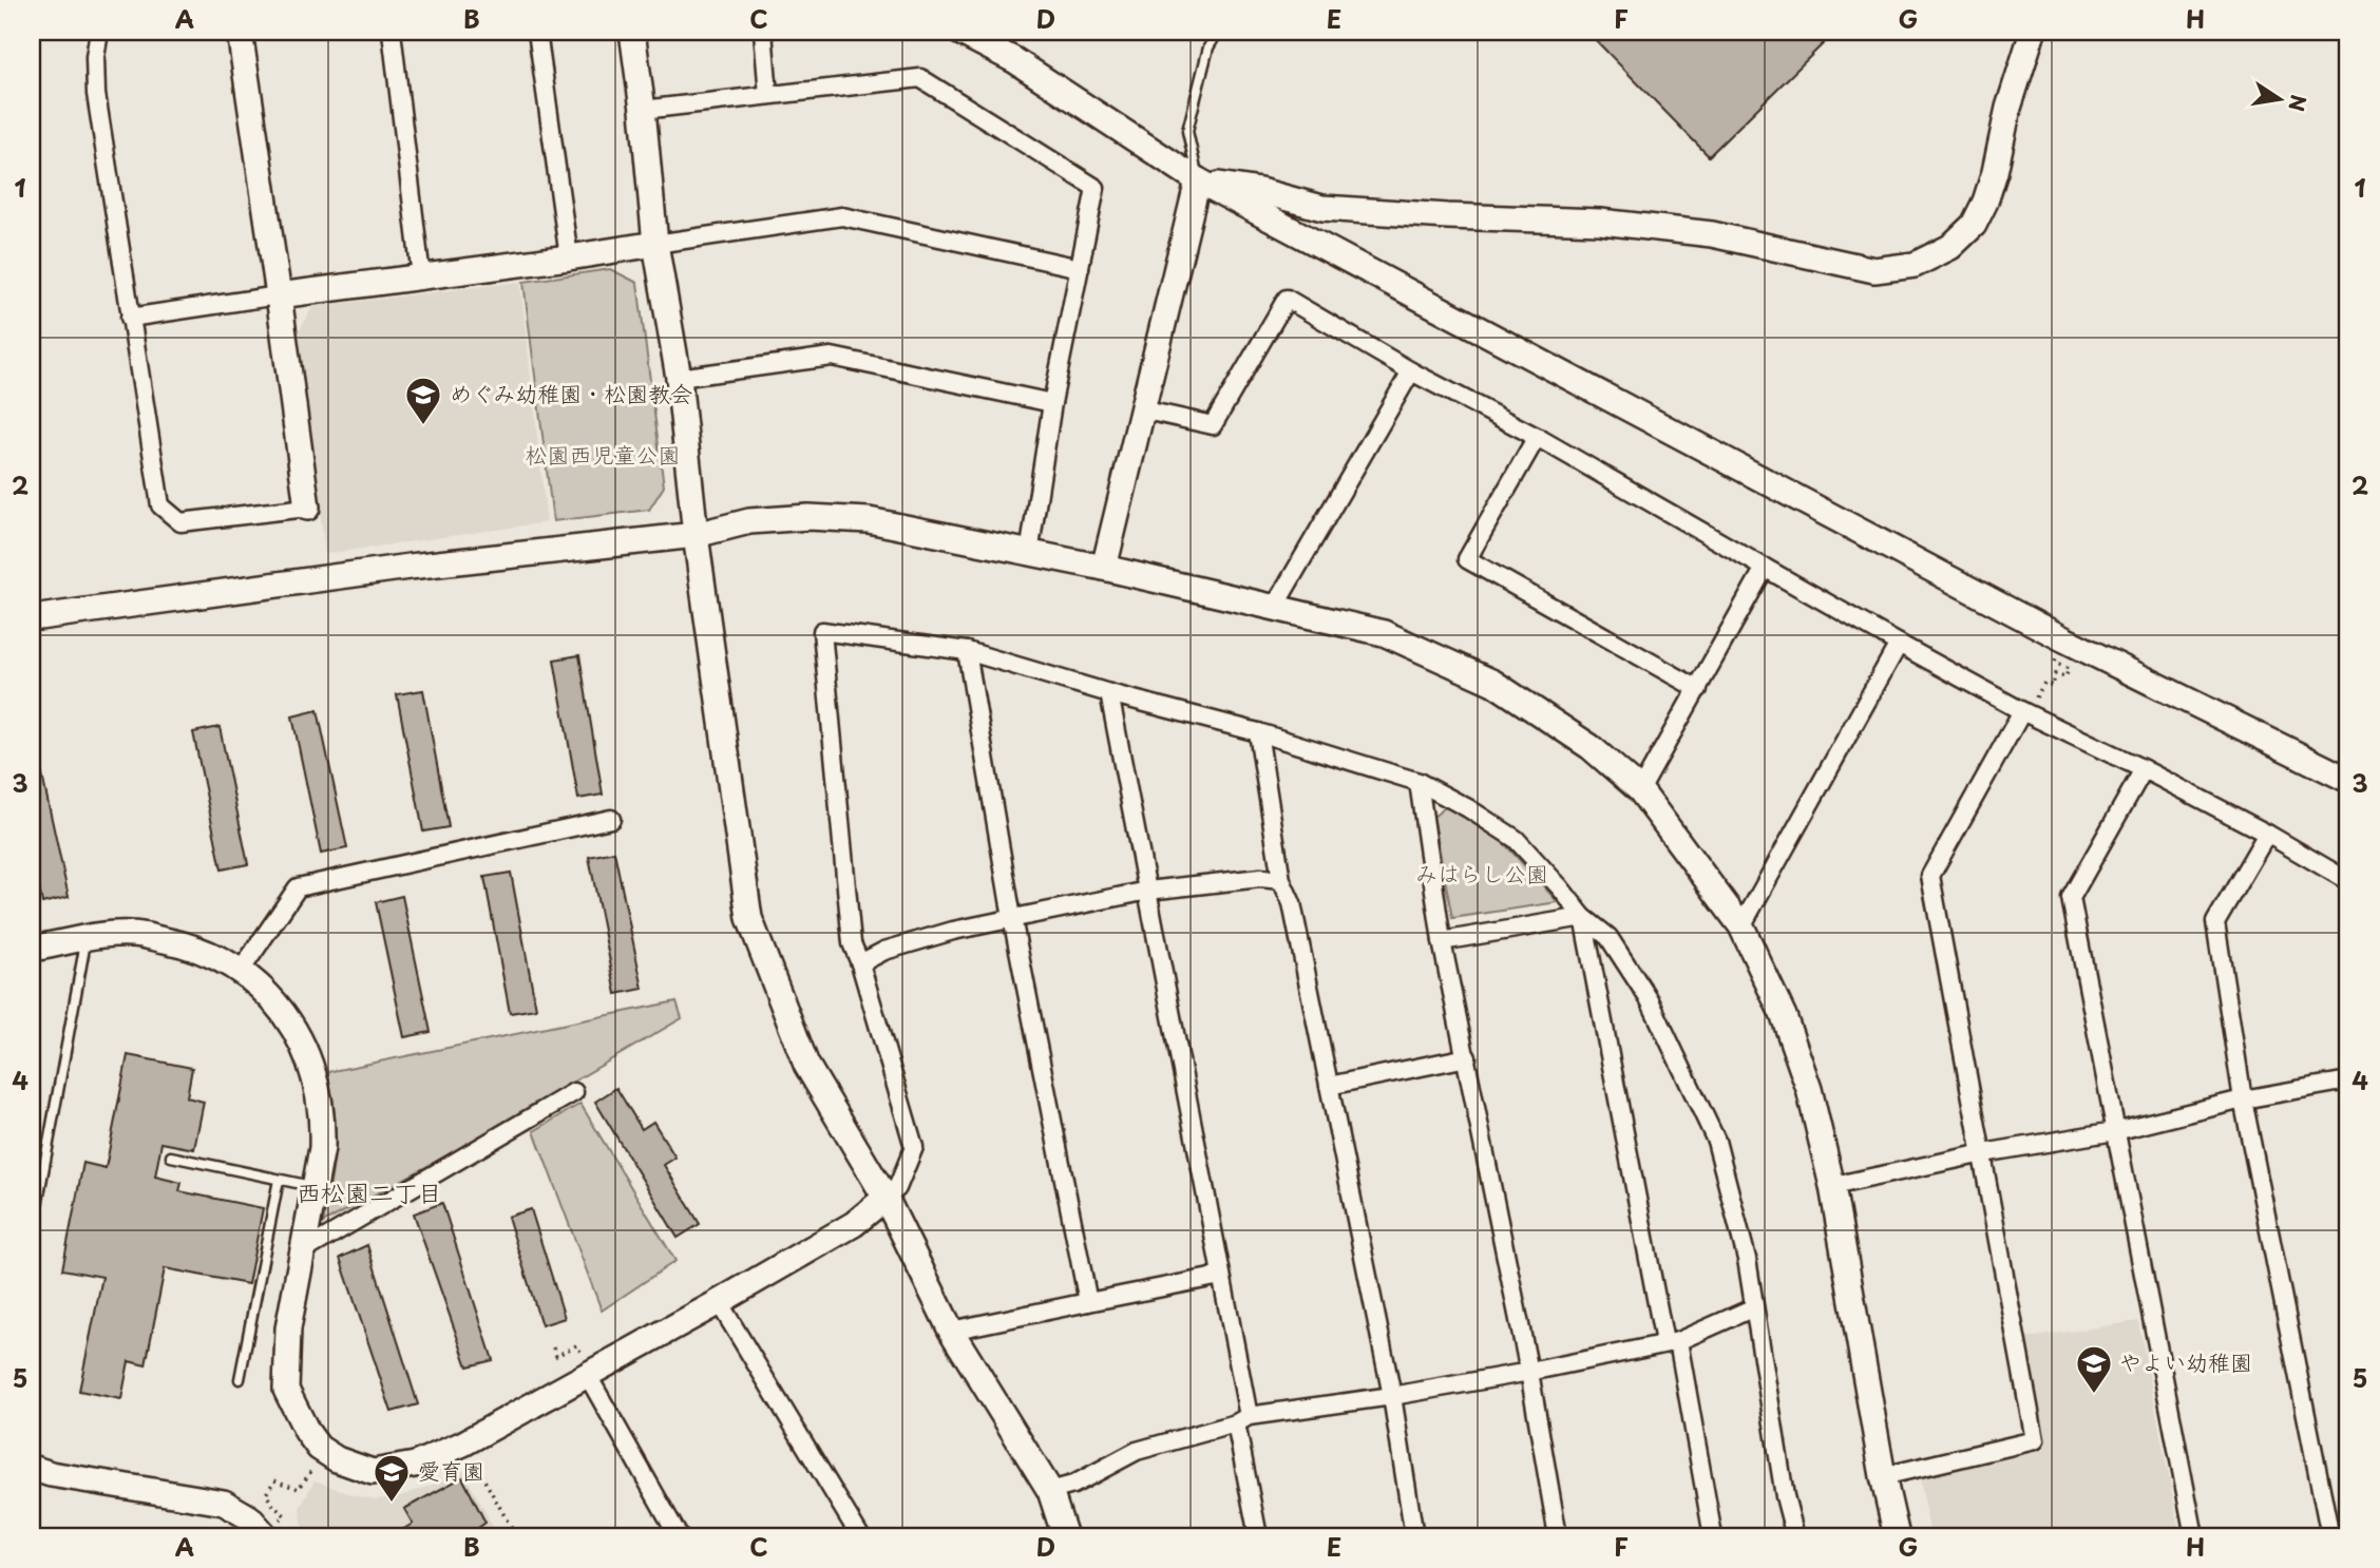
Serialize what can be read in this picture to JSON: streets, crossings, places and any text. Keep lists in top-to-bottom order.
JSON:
{
  "districts": ["西松園二丁目"],
  "parks": ["松園西児童公園", "みはらし公園"],
  "places": {
    "school or university": ["めぐみ幼稚園・松園教会", "やよい幼稚園", "愛育園"]
  },
  "north": "right",
  "grid": {
    "columns": [
      "A",
      "B",
      "C",
      "D",
      "E",
      "F",
      "G",
      "H"
    ],
    "rows": [
      "1",
      "2",
      "3",
      "4",
      "5"
    ]
  }
}
